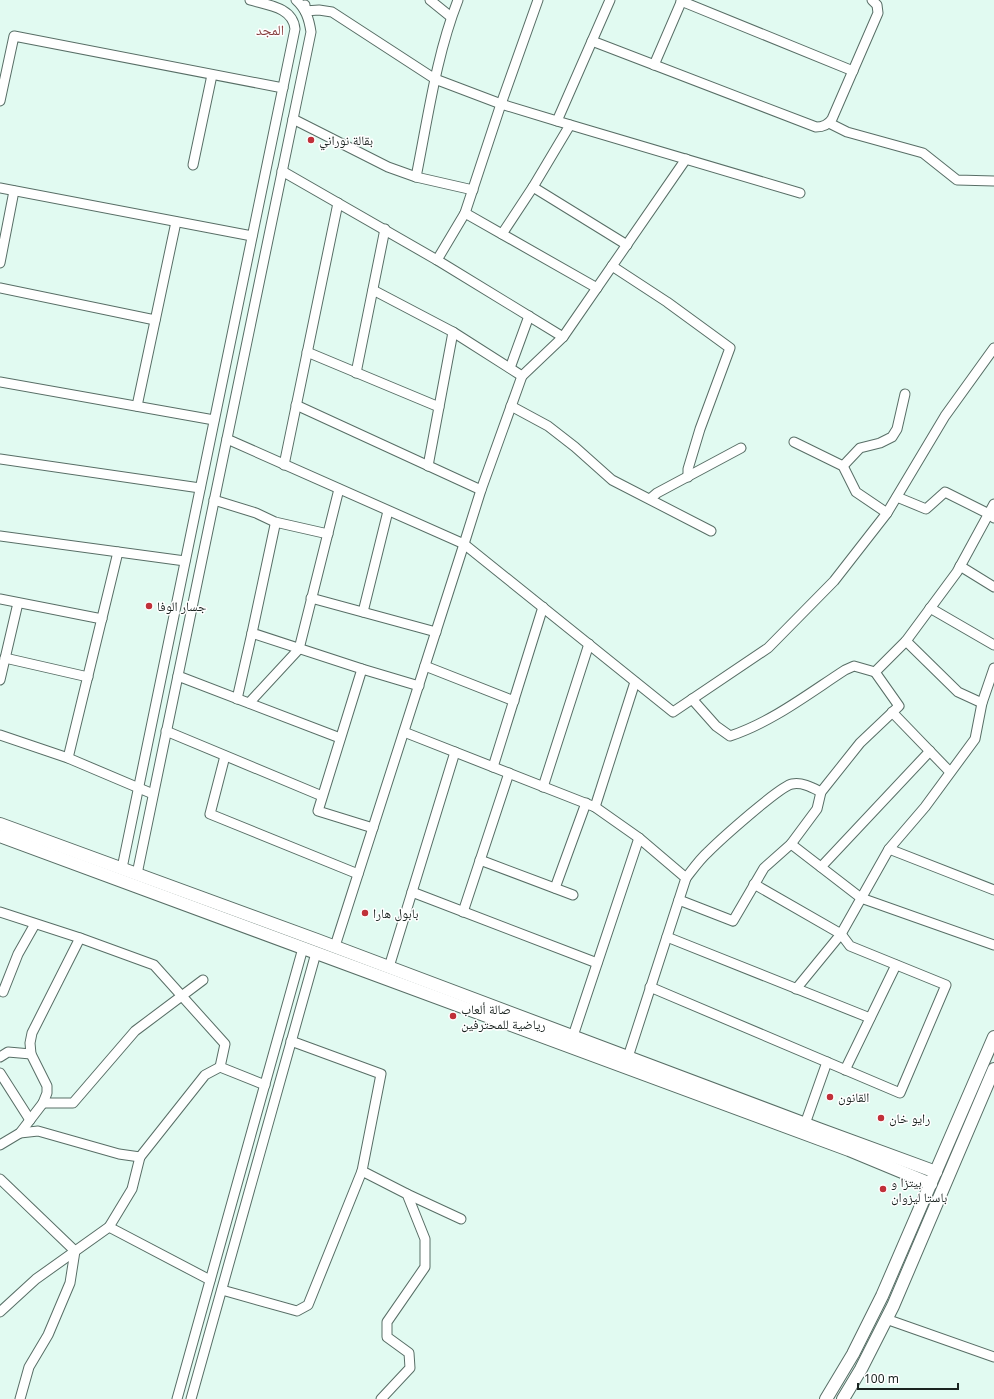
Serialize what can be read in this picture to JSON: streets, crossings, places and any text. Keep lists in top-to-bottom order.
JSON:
{
  "districts": ["المجد"],
  "places": [
    "بقالة نوراني",
    "جسار الوفا",
    "بابول هارا",
    "صالة ألعاب رياضية للمحترفين",
    "القانون",
    "رايو خان",
    "بيتزا و باستا ليزوان"
  ],
  "scale_bar": "100 m"
}
